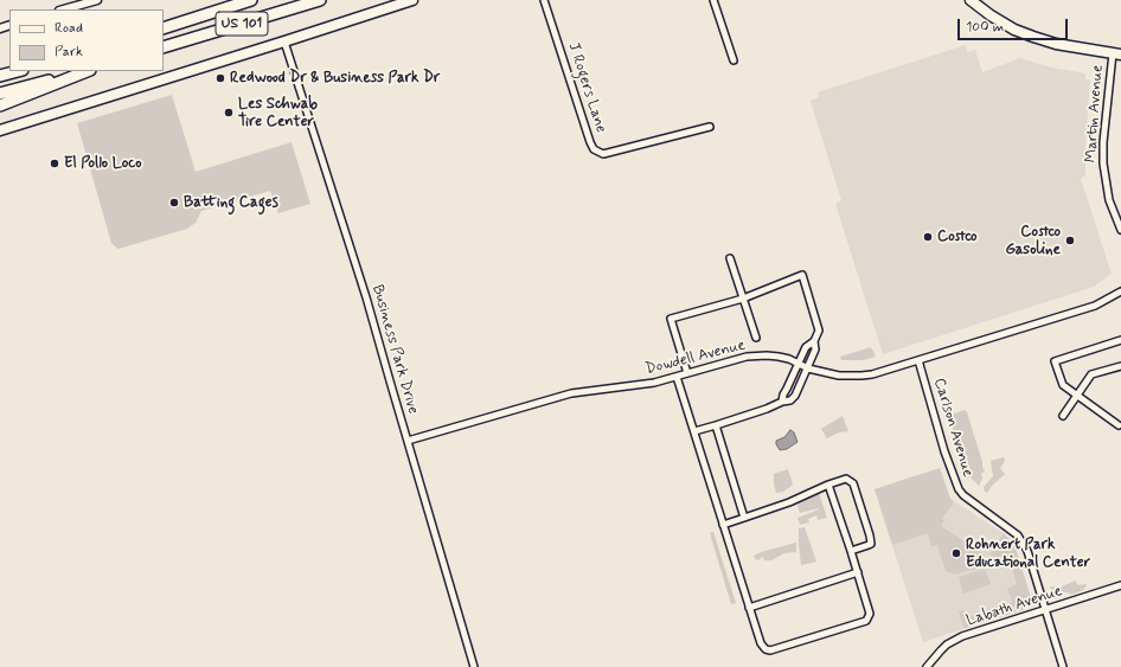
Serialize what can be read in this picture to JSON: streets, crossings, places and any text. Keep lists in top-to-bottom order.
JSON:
{
  "streets": {
    "highway": ["US 101"],
    "street": [
      "J Rogers Lane",
      "Martin Avenue",
      "Business Park Drive",
      "Dowdell Avenue",
      "Carlson Avenue",
      "Labath Avenue"
    ]
  },
  "crossings": [
    ["Business Park Drive", "Dowdell Avenue"],
    ["Dowdell Avenue", "Carlson Avenue"],
    ["Carlson Avenue", "Labath Avenue"]
  ],
  "places": [
    "Redwood Dr & Business Park Dr",
    "Les Schwab Tire Center",
    "El Pollo Loco",
    "Batting Cages",
    "Costco",
    "Costco Gasoline",
    "Rohnert Park Educational Center"
  ],
  "legend": ["Road", "Park"],
  "scale_bar": "100 m"
}
